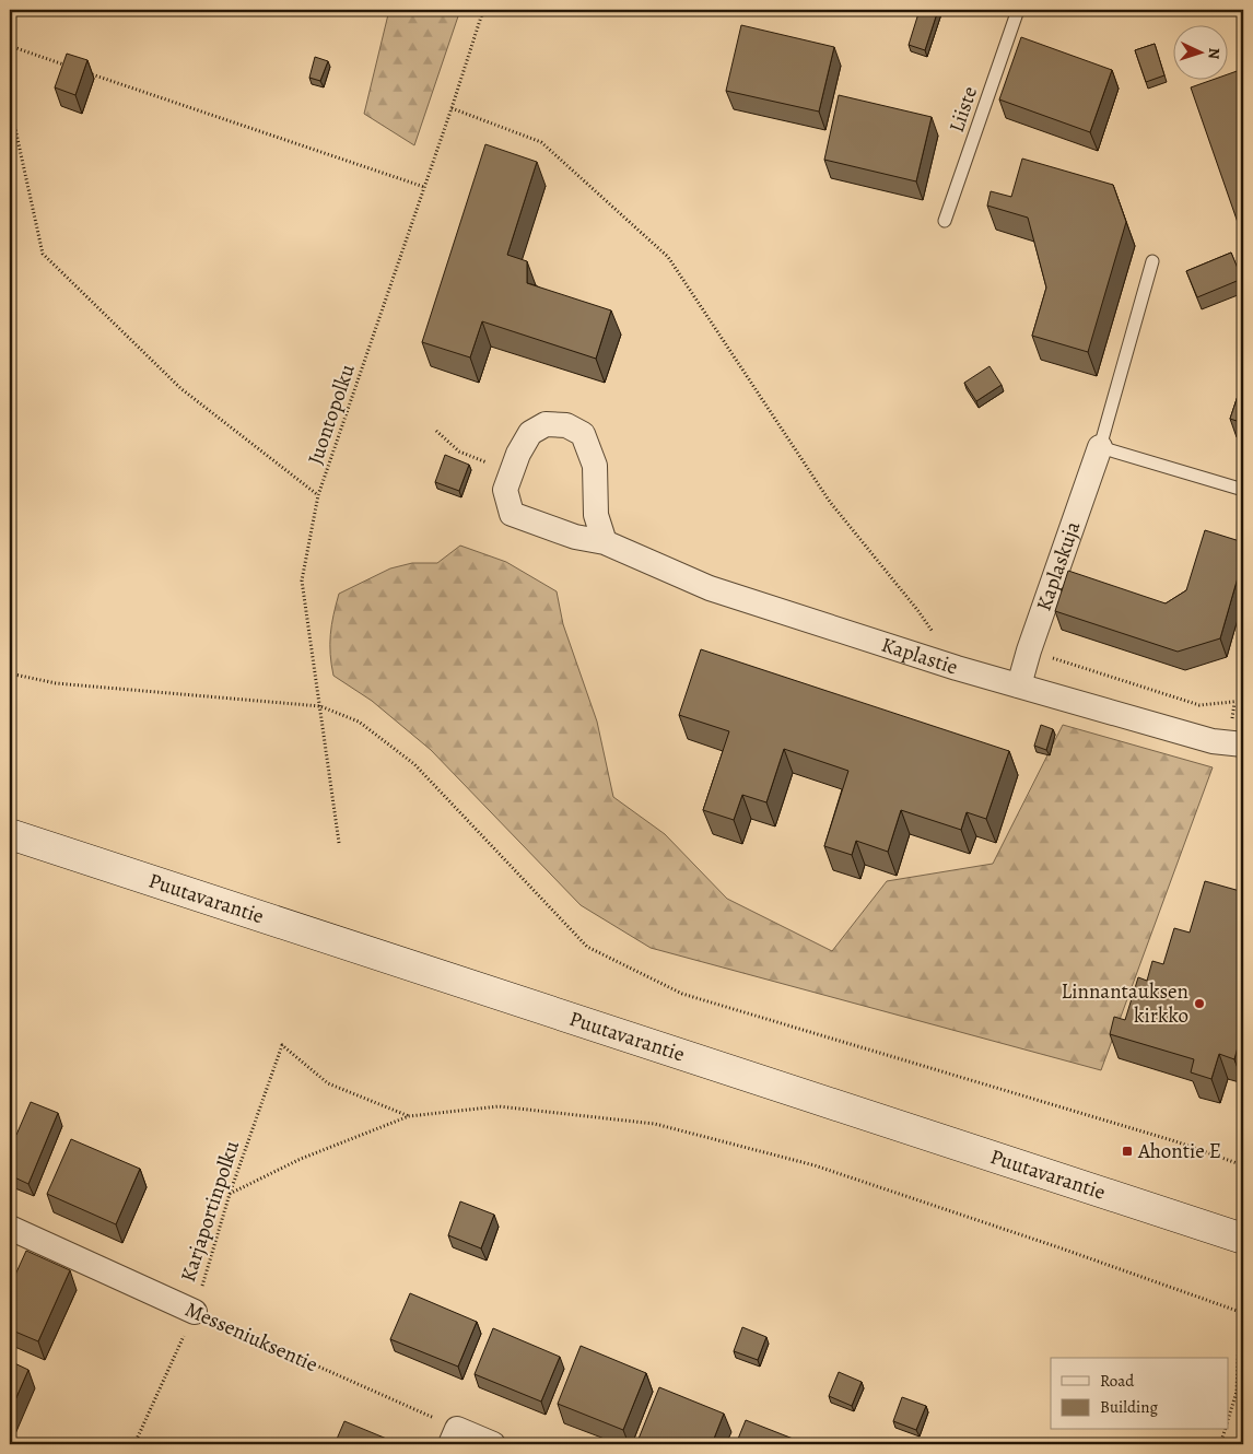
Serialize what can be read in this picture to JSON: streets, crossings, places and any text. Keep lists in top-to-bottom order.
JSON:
{
  "streets": {
    "main road": ["Puutavarantie"],
    "street": ["Kaplaskuja", "Kaplastie", "Messeniuksentie"],
    "lane": ["Liiste"],
    "path": ["Juontopolku", "Karjaportinpolku"]
  },
  "crossings": [
    ["Kaplaskuja", "Kaplastie"],
    ["Karjaportinpolku", "Messeniuksentie"]
  ],
  "places": {
    "other": ["Linnantauksen kirkko"],
    "transit": ["Ahontie E"]
  },
  "legend": ["Road", "Building"],
  "north": "right"
}
